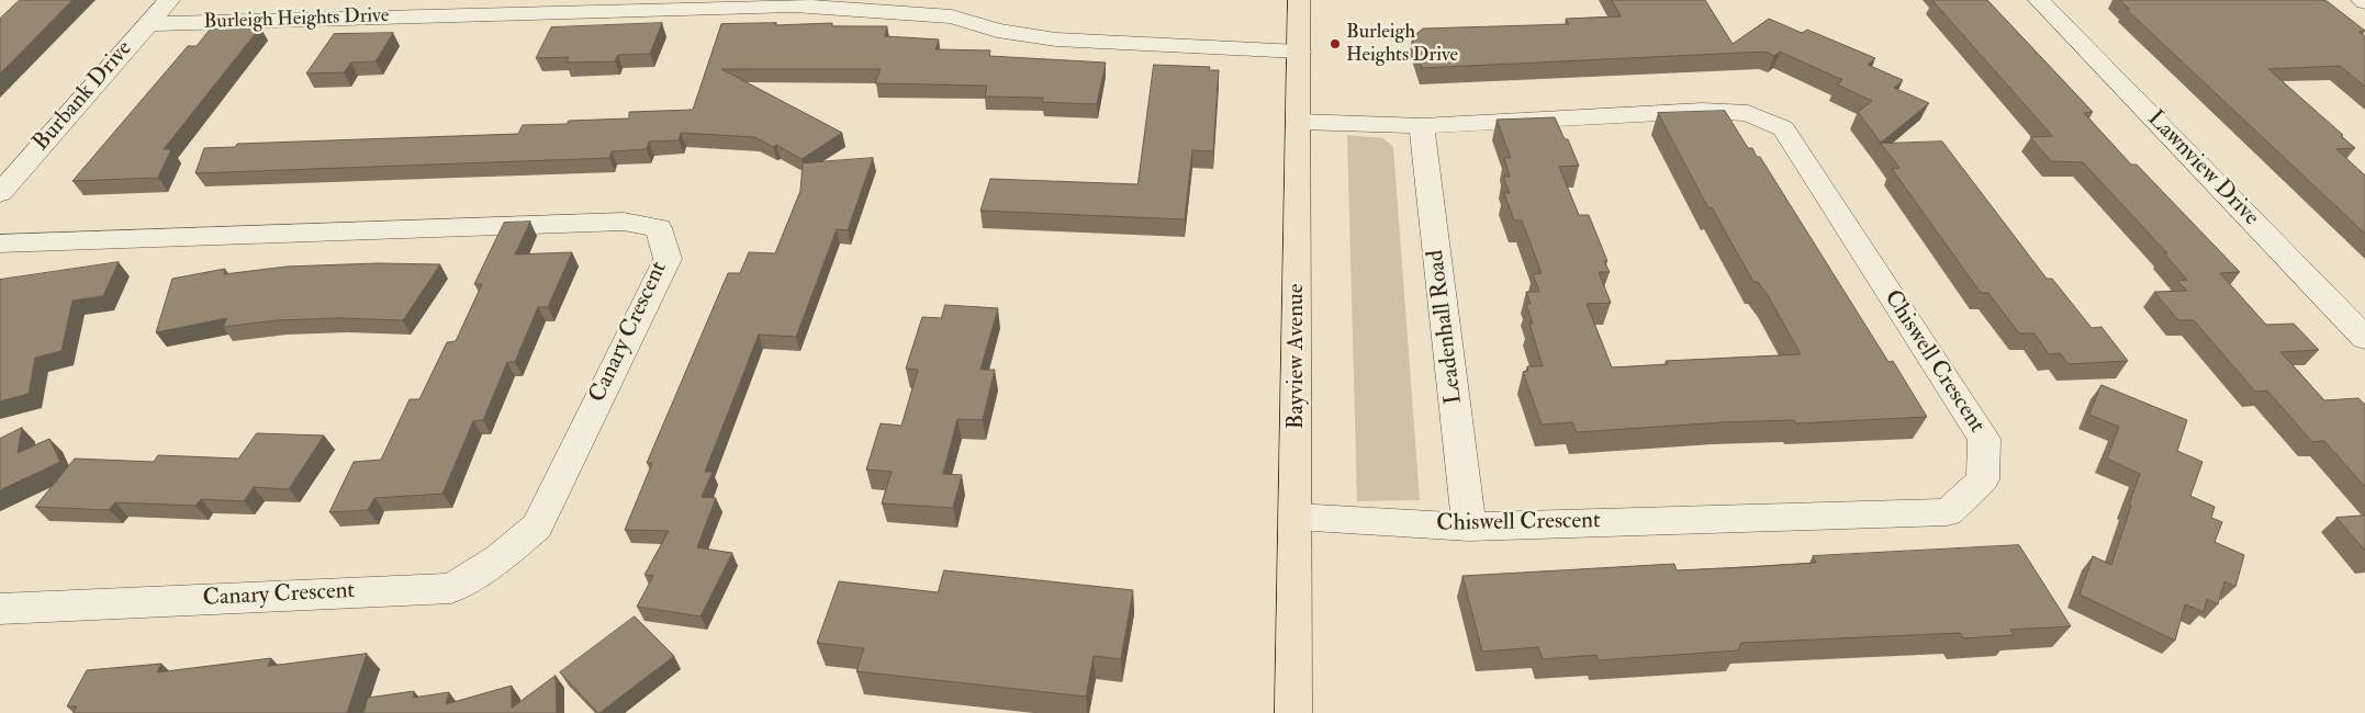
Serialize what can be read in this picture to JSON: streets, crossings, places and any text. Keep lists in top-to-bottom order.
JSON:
{
  "streets": {
    "main road": ["Bayview Avenue"],
    "street": [
      "Burleigh Heights Drive",
      "Burbank Drive",
      "Lawnview Drive",
      "Leadenhall Road",
      "Canary Crescent",
      "Chiswell Crescent"
    ]
  },
  "crossings": [
    ["Burleigh Heights Drive", "Burbank Drive"],
    ["Burleigh Heights Drive", "Bayview Avenue"],
    ["Leadenhall Road", "Chiswell Crescent"],
    ["Bayview Avenue", "Chiswell Crescent"]
  ],
  "places": ["Burleigh Heights Drive"]
}
